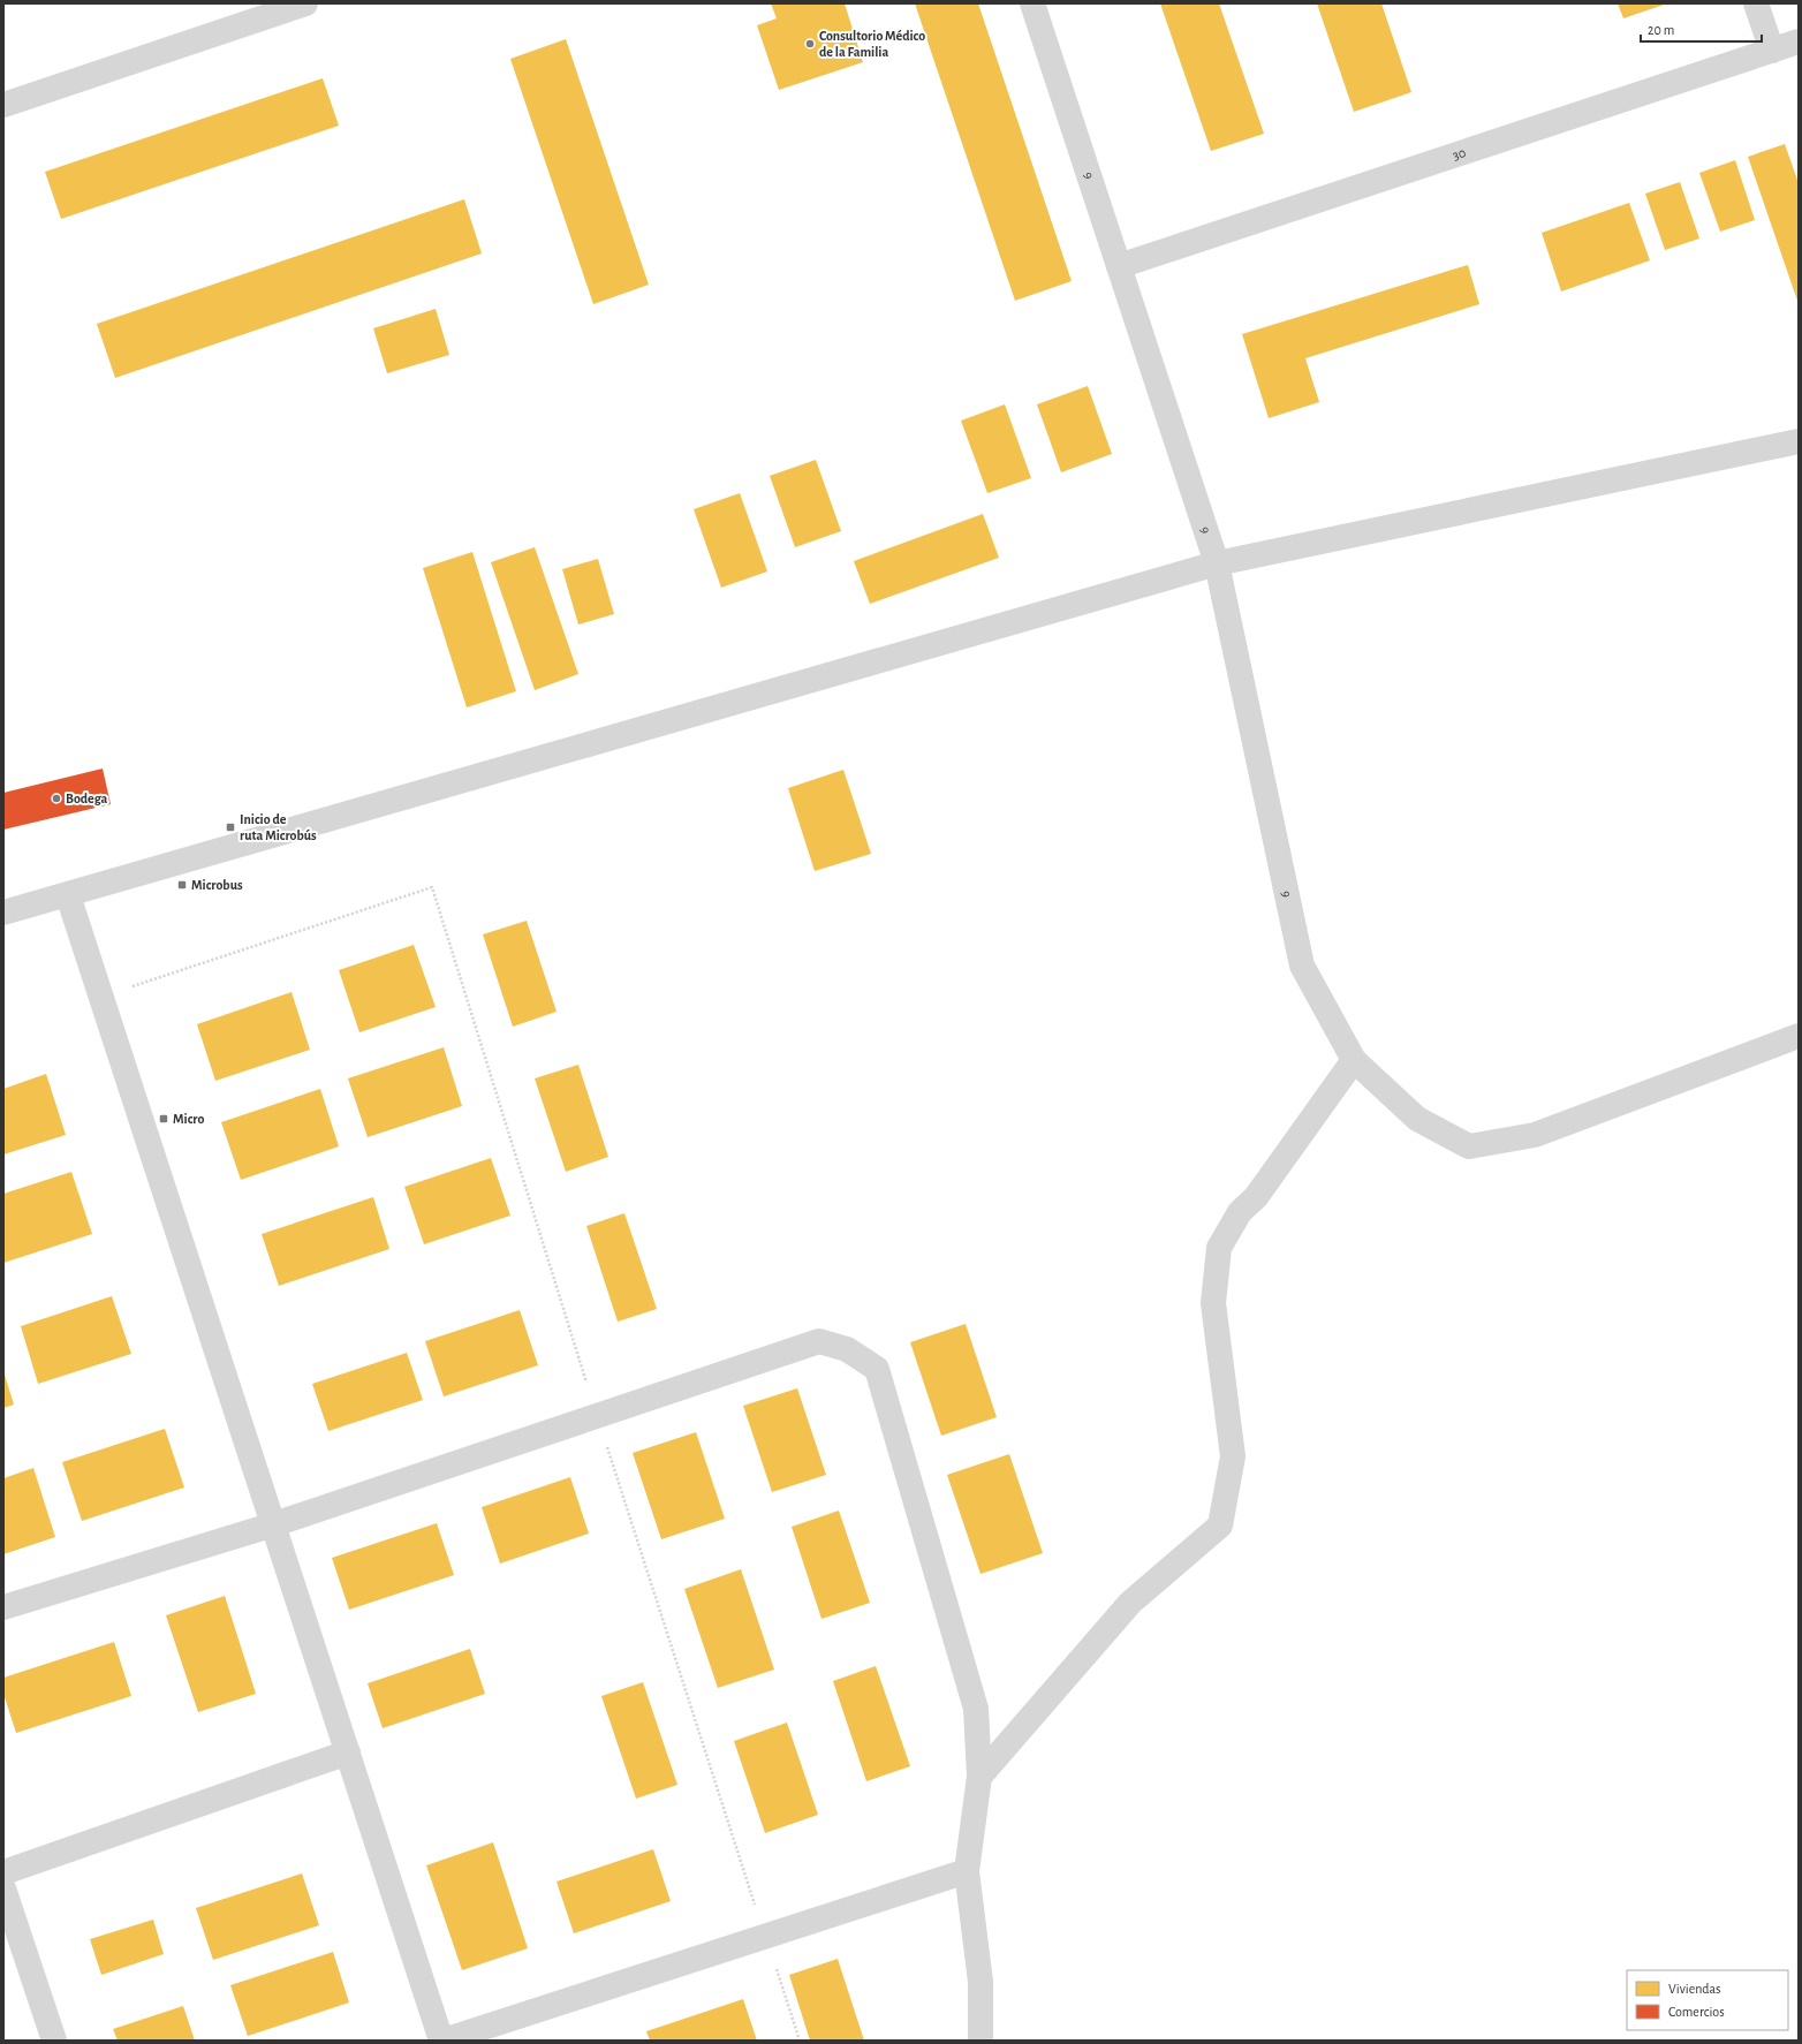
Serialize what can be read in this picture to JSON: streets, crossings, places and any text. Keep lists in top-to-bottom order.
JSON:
{
  "streets": {
    "street": ["30", "9"]
  },
  "crossings": [
    ["30", "9"]
  ],
  "places": {
    "other": ["Consultorio Médico de la Familia", "Bodega"],
    "transit": ["Inicio de ruta Microbús", "Microbus", "Micro"]
  },
  "legend": ["Viviendas", "Comercios"],
  "scale_bar": "20 m"
}
